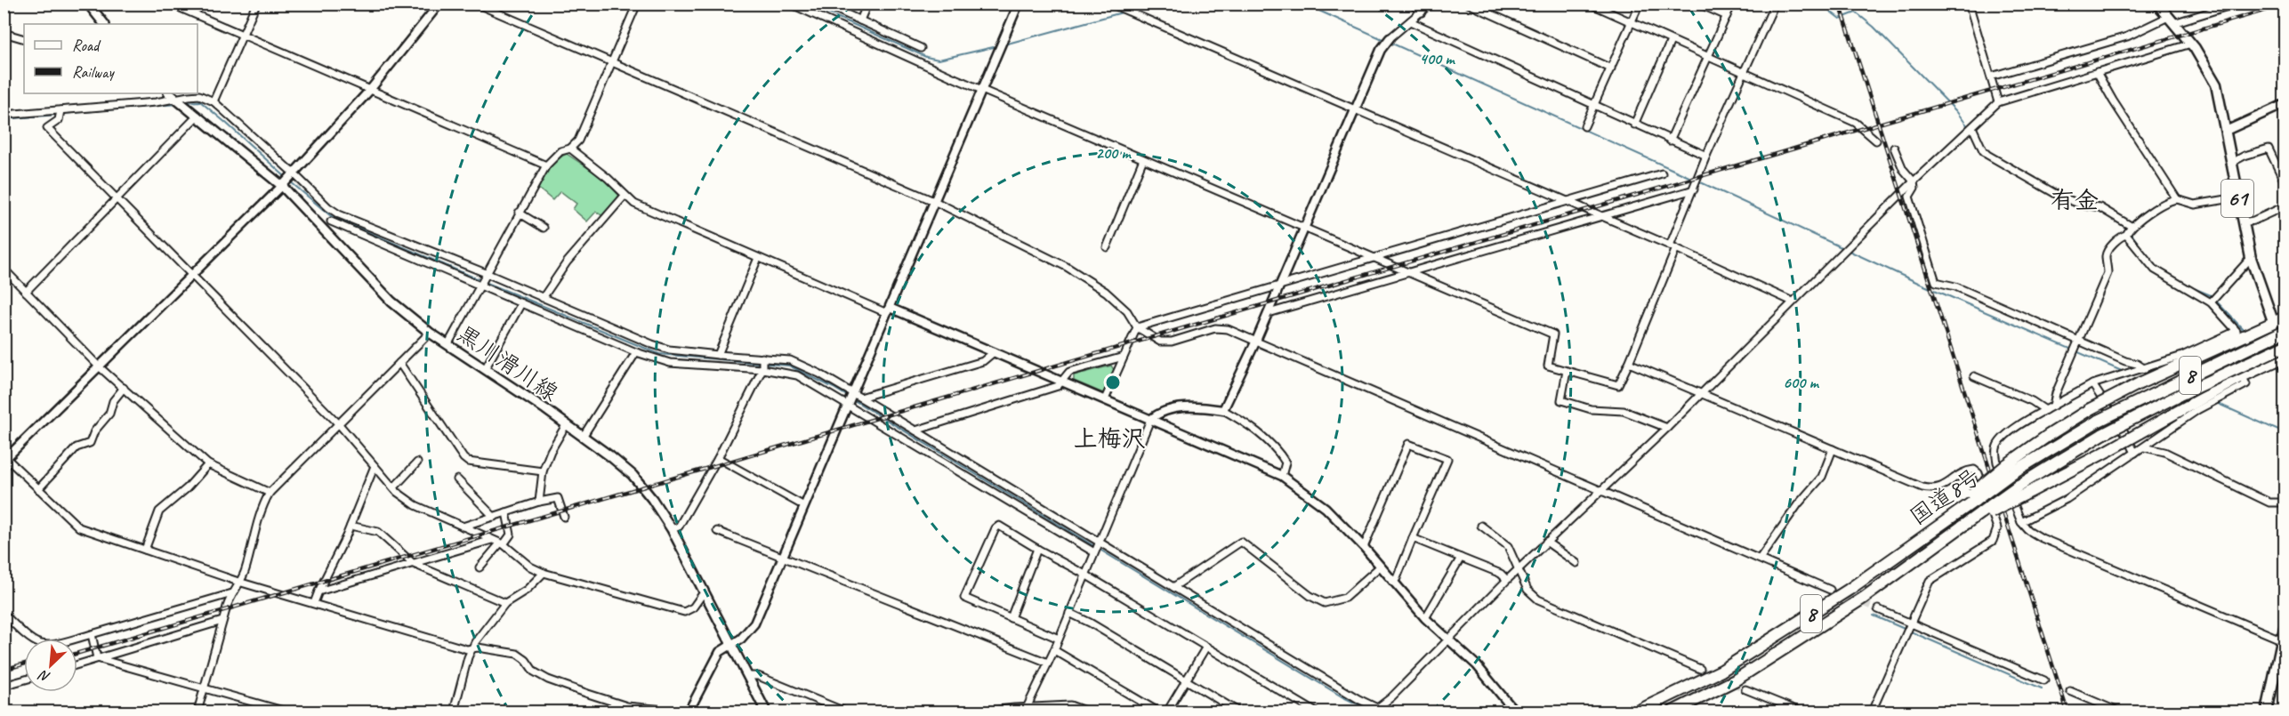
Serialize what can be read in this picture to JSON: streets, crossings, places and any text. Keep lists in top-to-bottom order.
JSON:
{
  "streets": {
    "highway": ["8", "国道8号"],
    "main road": ["61", "黒川滑川線"]
  },
  "crossings": [
    ["61", "8"],
    ["8", "国道8号"]
  ],
  "districts": ["有金", "上梅沢"],
  "legend": ["Road", "Railway"],
  "north": "bottom left",
  "rings": ["400 m", "200 m", "600 m"]
}
